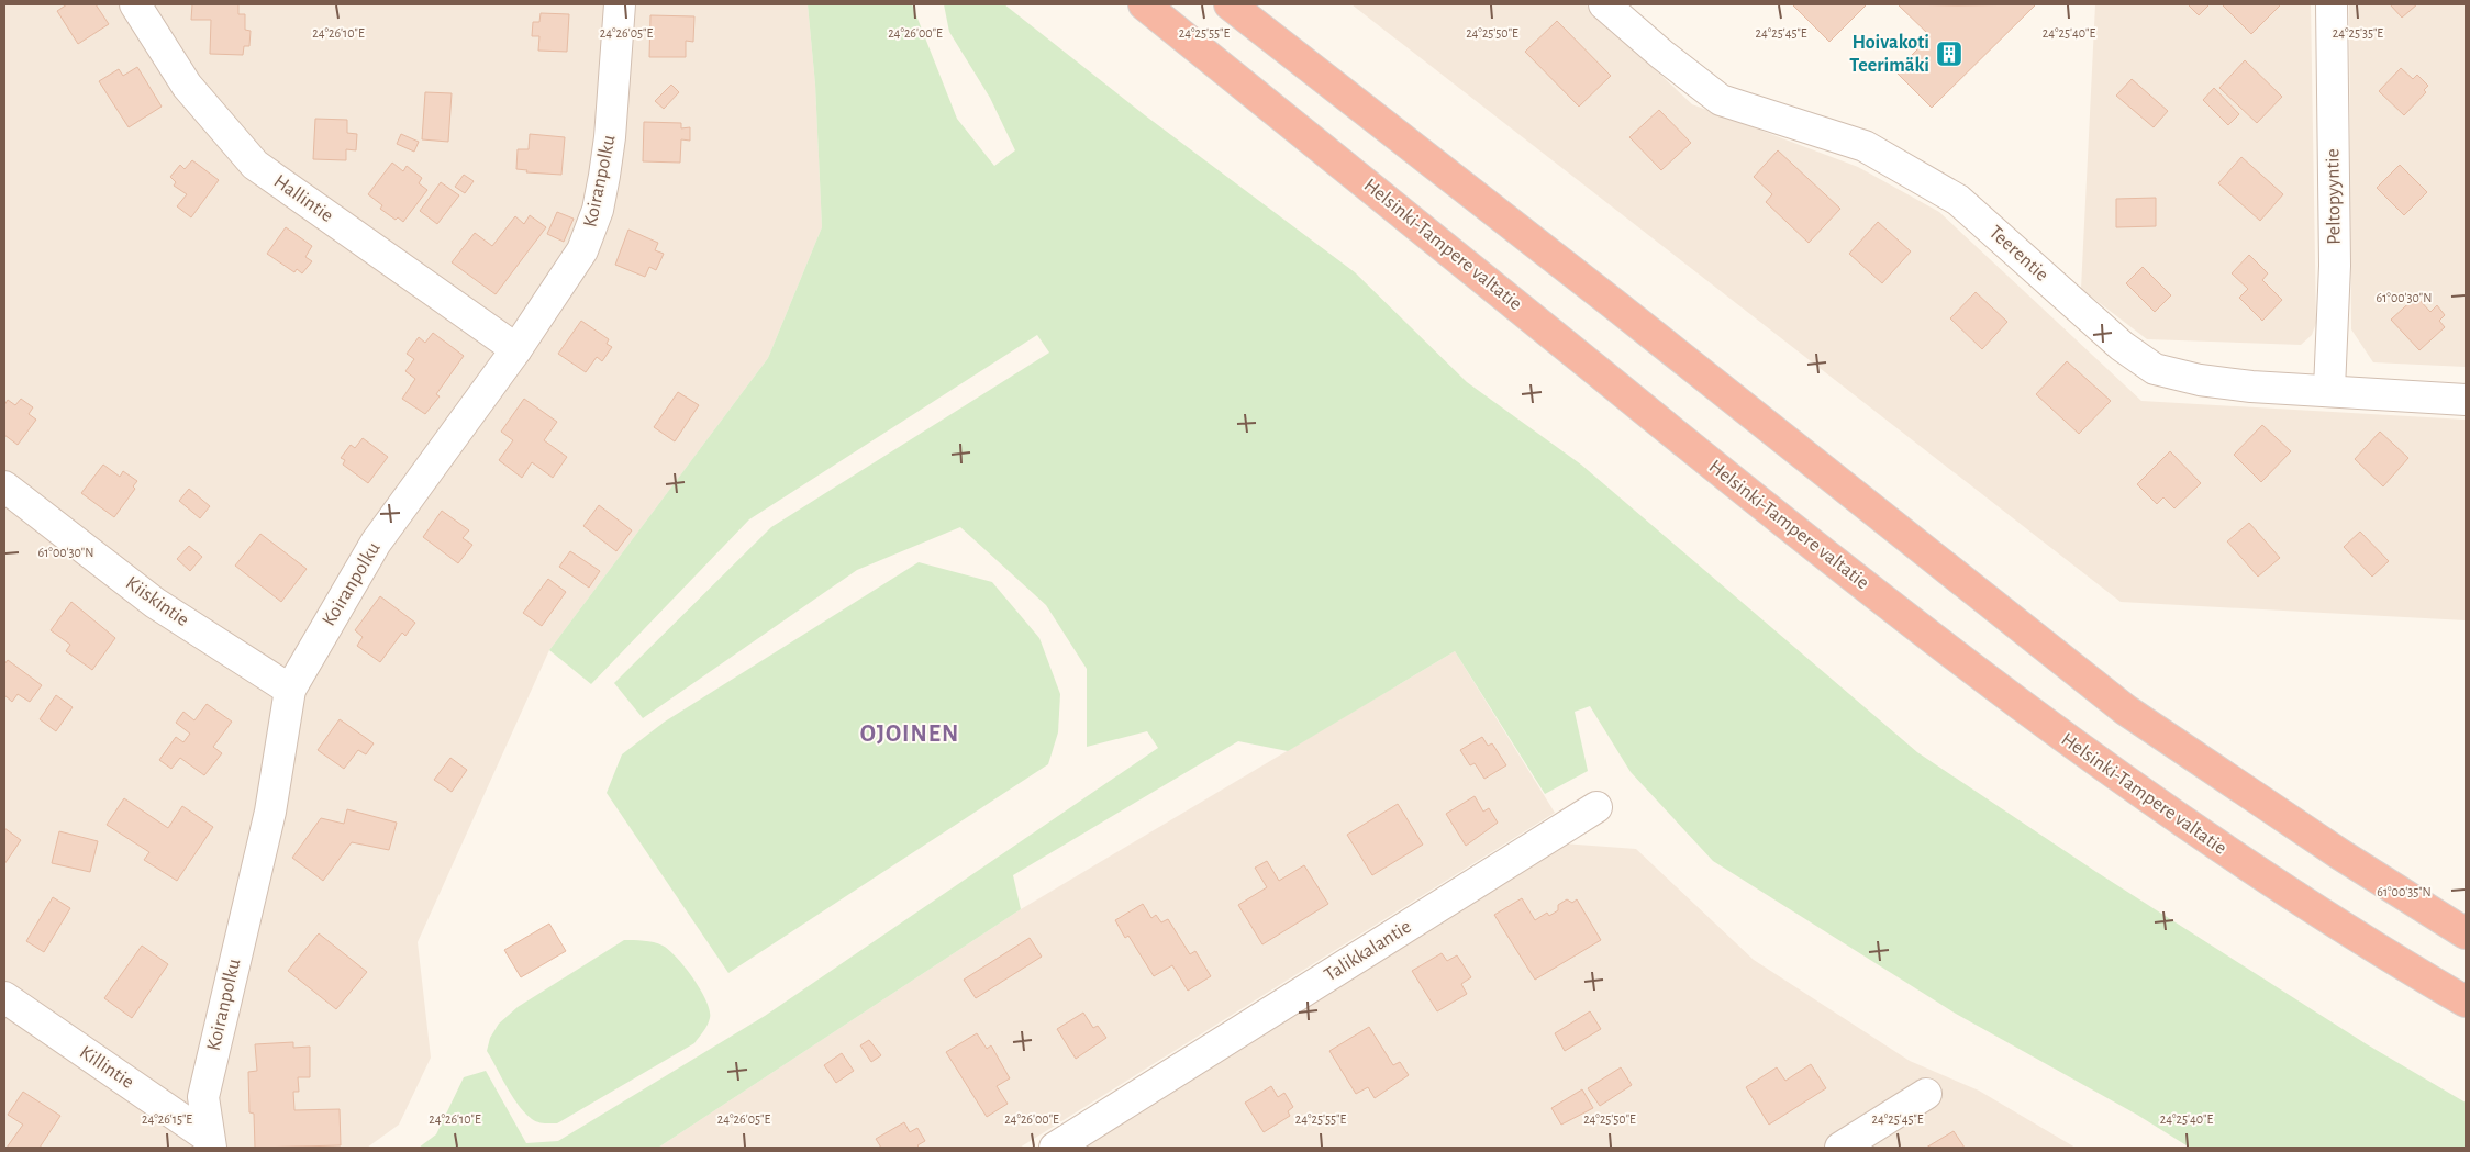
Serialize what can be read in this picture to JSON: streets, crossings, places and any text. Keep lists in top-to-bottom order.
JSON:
{
  "streets": {
    "highway": ["Helsinki-Tampere valtatie"],
    "street": [
      "Koiranpolku",
      "Peltopyyntie",
      "Hallintie",
      "Teerentie",
      "Kiiskintie",
      "Talikkalantie",
      "Killintie"
    ]
  },
  "crossings": [
    ["Koiranpolku", "Hallintie"],
    ["Koiranpolku", "Kiiskintie"],
    ["Koiranpolku", "Killintie"],
    ["Peltopyyntie", "Teerentie"]
  ],
  "districts": ["OJOINEN"],
  "places": {
    "building": ["Hoivakoti Teerimäki"]
  },
  "coordinates": [
    "24°26'10\"E",
    "24°26'05\"E",
    "24°26'00\"E",
    "24°25'55\"E",
    "24°25'50\"E",
    "24°25'45\"E",
    "24°25'40\"E",
    "24°25'35\"E",
    "61°00'30\"N",
    "61°00'35\"N",
    "24°26'15\"E"
  ]
}
